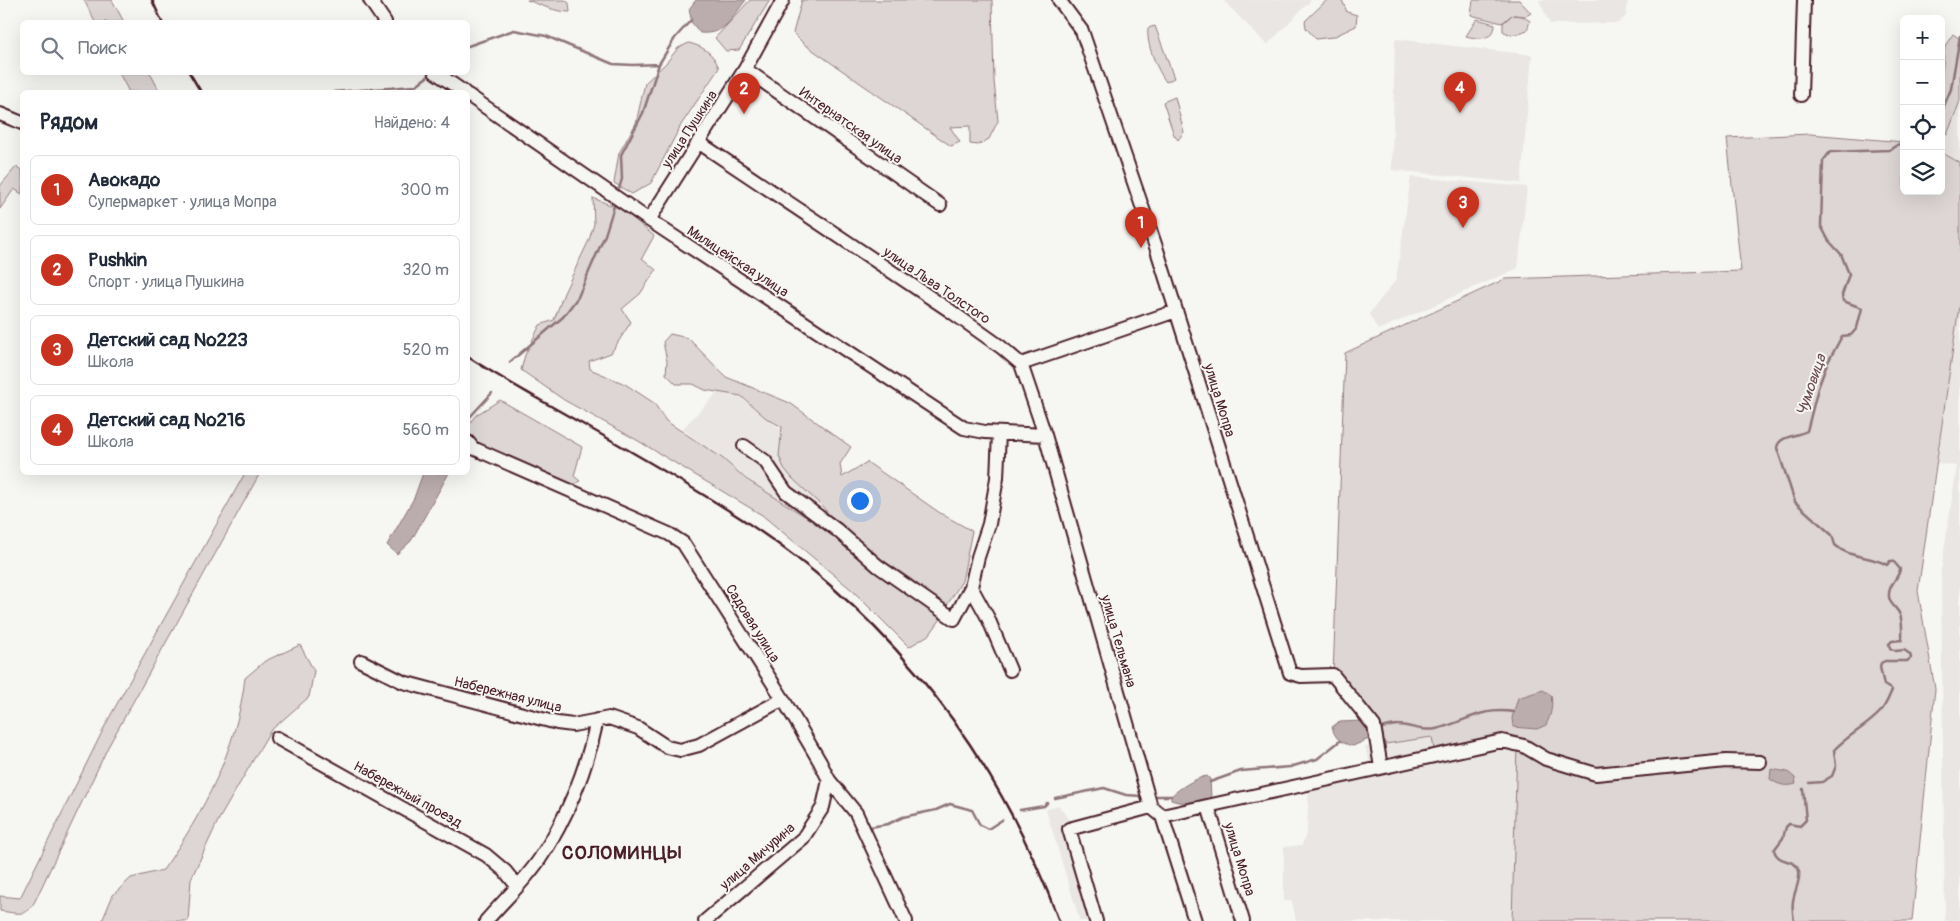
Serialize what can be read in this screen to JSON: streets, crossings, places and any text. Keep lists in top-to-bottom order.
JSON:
{
  "streets": {
    "street": [
      "Интернатская улица",
      "улица Пушкина",
      "Милицейская улица",
      "улица Льва Толстого",
      "улица Мопра",
      "Садовая улица",
      "улица Тельмана",
      "Набережная улица",
      "Набережный проезд",
      "улица Мичурина"
    ]
  },
  "crossings": [
    ["Интернатская улица", "улица Пушкина"],
    ["улица Пушкина", "Милицейская улица"],
    ["улица Пушкина", "улица Льва Толстого"],
    ["Милицейская улица", "улица Тельмана"],
    ["улица Льва Толстого", "улица Тельмана"],
    ["Садовая улица", "Набережная улица"],
    ["Садовая улица", "улица Мичурина"]
  ],
  "districts": ["СОЛОМИНЦЫ"],
  "water": ["Чумовица"],
  "page": {
    "map_buttons": ["+", "−"],
    "search": "Поиск",
    "pins": [
      "4",
      "2",
      "3",
      "1"
    ],
    "heading": ["Рядом", "Найдено: 4"],
    "list": [
      {
        "mark": "1",
        "name": "Авокадо",
        "note": "Супермаркет · улица Мопра",
        "value": "300 m"
      },
      {
        "mark": "2",
        "name": "Pushkin",
        "note": "Спорт · улица Пушкина",
        "value": "320 m"
      },
      {
        "mark": "3",
        "name": "Детский сад №223",
        "note": "Школа",
        "value": "520 m"
      },
      {
        "mark": "4",
        "name": "Детский сад №216",
        "note": "Школа",
        "value": "560 m"
      }
    ]
  }
}
